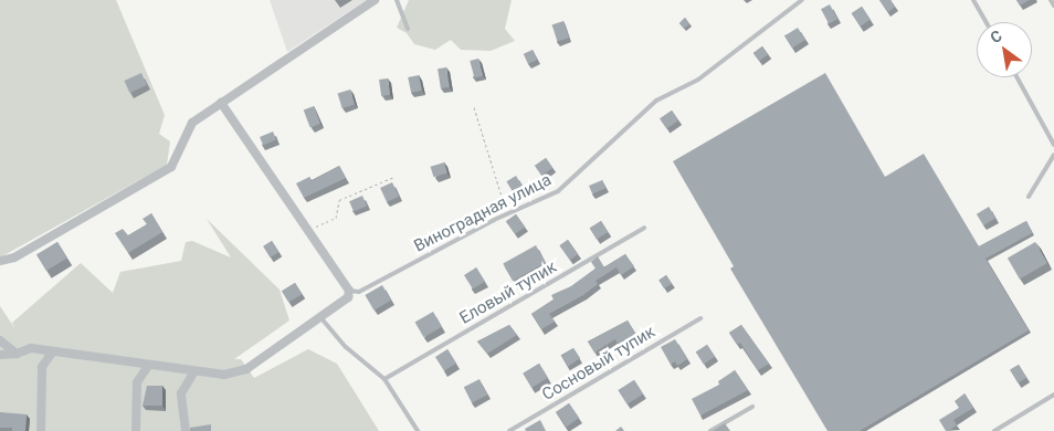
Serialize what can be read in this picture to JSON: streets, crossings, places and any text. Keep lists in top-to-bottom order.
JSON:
{
  "streets": {
    "lane": ["Виноградная улица", "Еловый тупик", "Сосновый тупик"]
  },
  "north": "top left"
}
